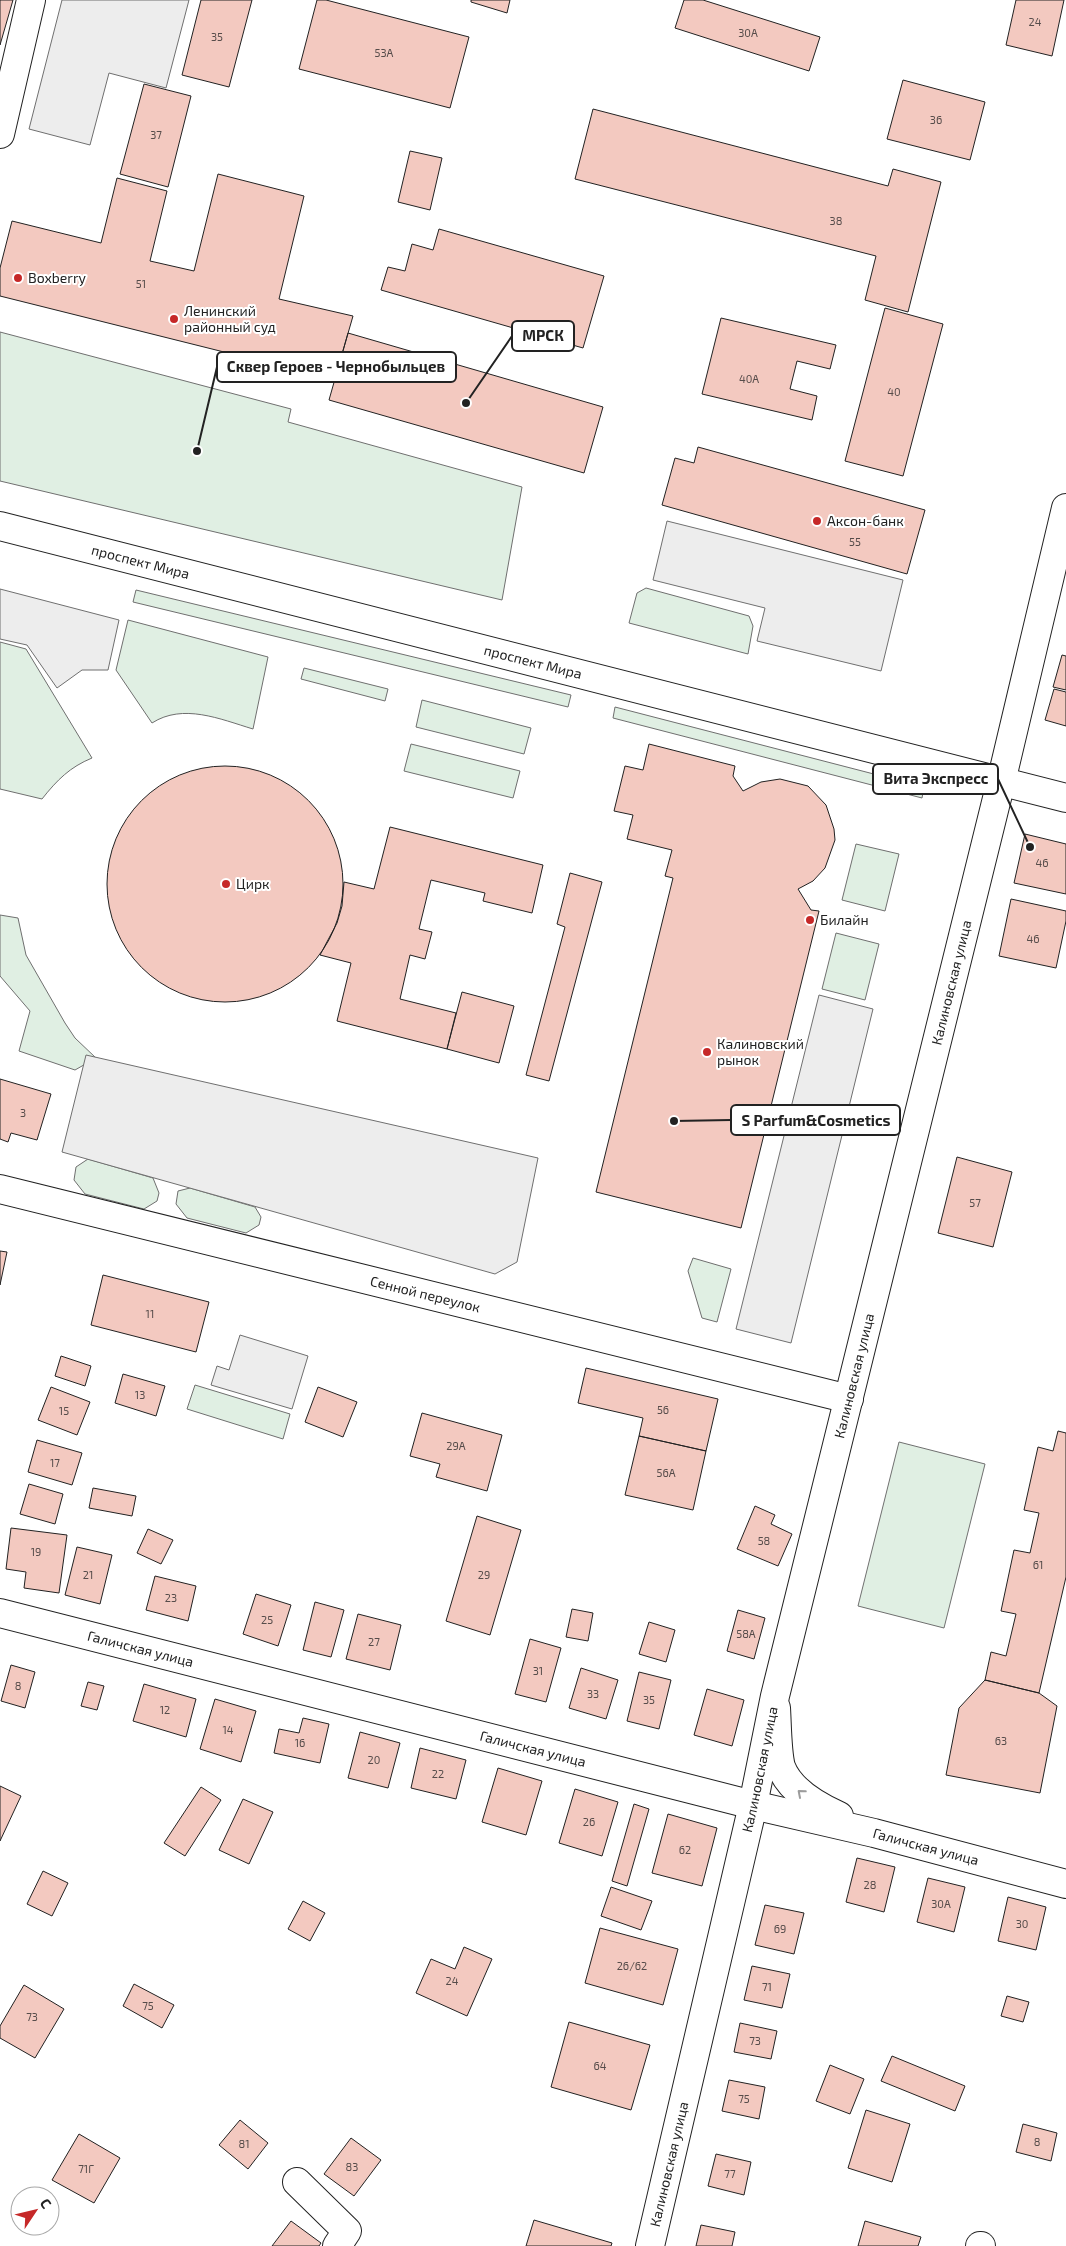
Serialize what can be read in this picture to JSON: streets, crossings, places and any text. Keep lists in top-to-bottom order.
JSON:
{
  "streets": {
    "main road": [
      "проспект Мира",
      "Калиновская улица",
      "Сенной переулок",
      "Галичская улица"
    ]
  },
  "crossings": [
    ["проспект Мира", "Калиновская улица"],
    ["Калиновская улица", "Сенной переулок"],
    ["Калиновская улица", "Галичская улица"]
  ],
  "places": [
    "Boxberry",
    "Ленинский районный суд",
    "МРСК",
    "Сквер Героев - Чернобыльцев",
    "Аксон-банк",
    "Вита Экспресс",
    "Цирк",
    "Билайн",
    "Калиновский рынок",
    "S Parfum&Cosmetics"
  ],
  "house_numbers": [
    "24",
    "30А",
    "35",
    "53А",
    "36",
    "37",
    "38",
    "51",
    "40А",
    "40",
    "55",
    "46",
    "46",
    "3",
    "57",
    "11",
    "13",
    "56",
    "15",
    "29А",
    "17",
    "56А",
    "58",
    "19",
    "61",
    "21",
    "29",
    "23",
    "25",
    "58А",
    "27",
    "31",
    "8",
    "33",
    "35",
    "12",
    "14",
    "63",
    "16",
    "20",
    "22",
    "26",
    "62",
    "28",
    "30А",
    "30",
    "69",
    "26/62",
    "24",
    "71",
    "75",
    "73",
    "73",
    "64",
    "75",
    "8",
    "81",
    "83",
    "71Г",
    "77"
  ],
  "north": "top right"
}
